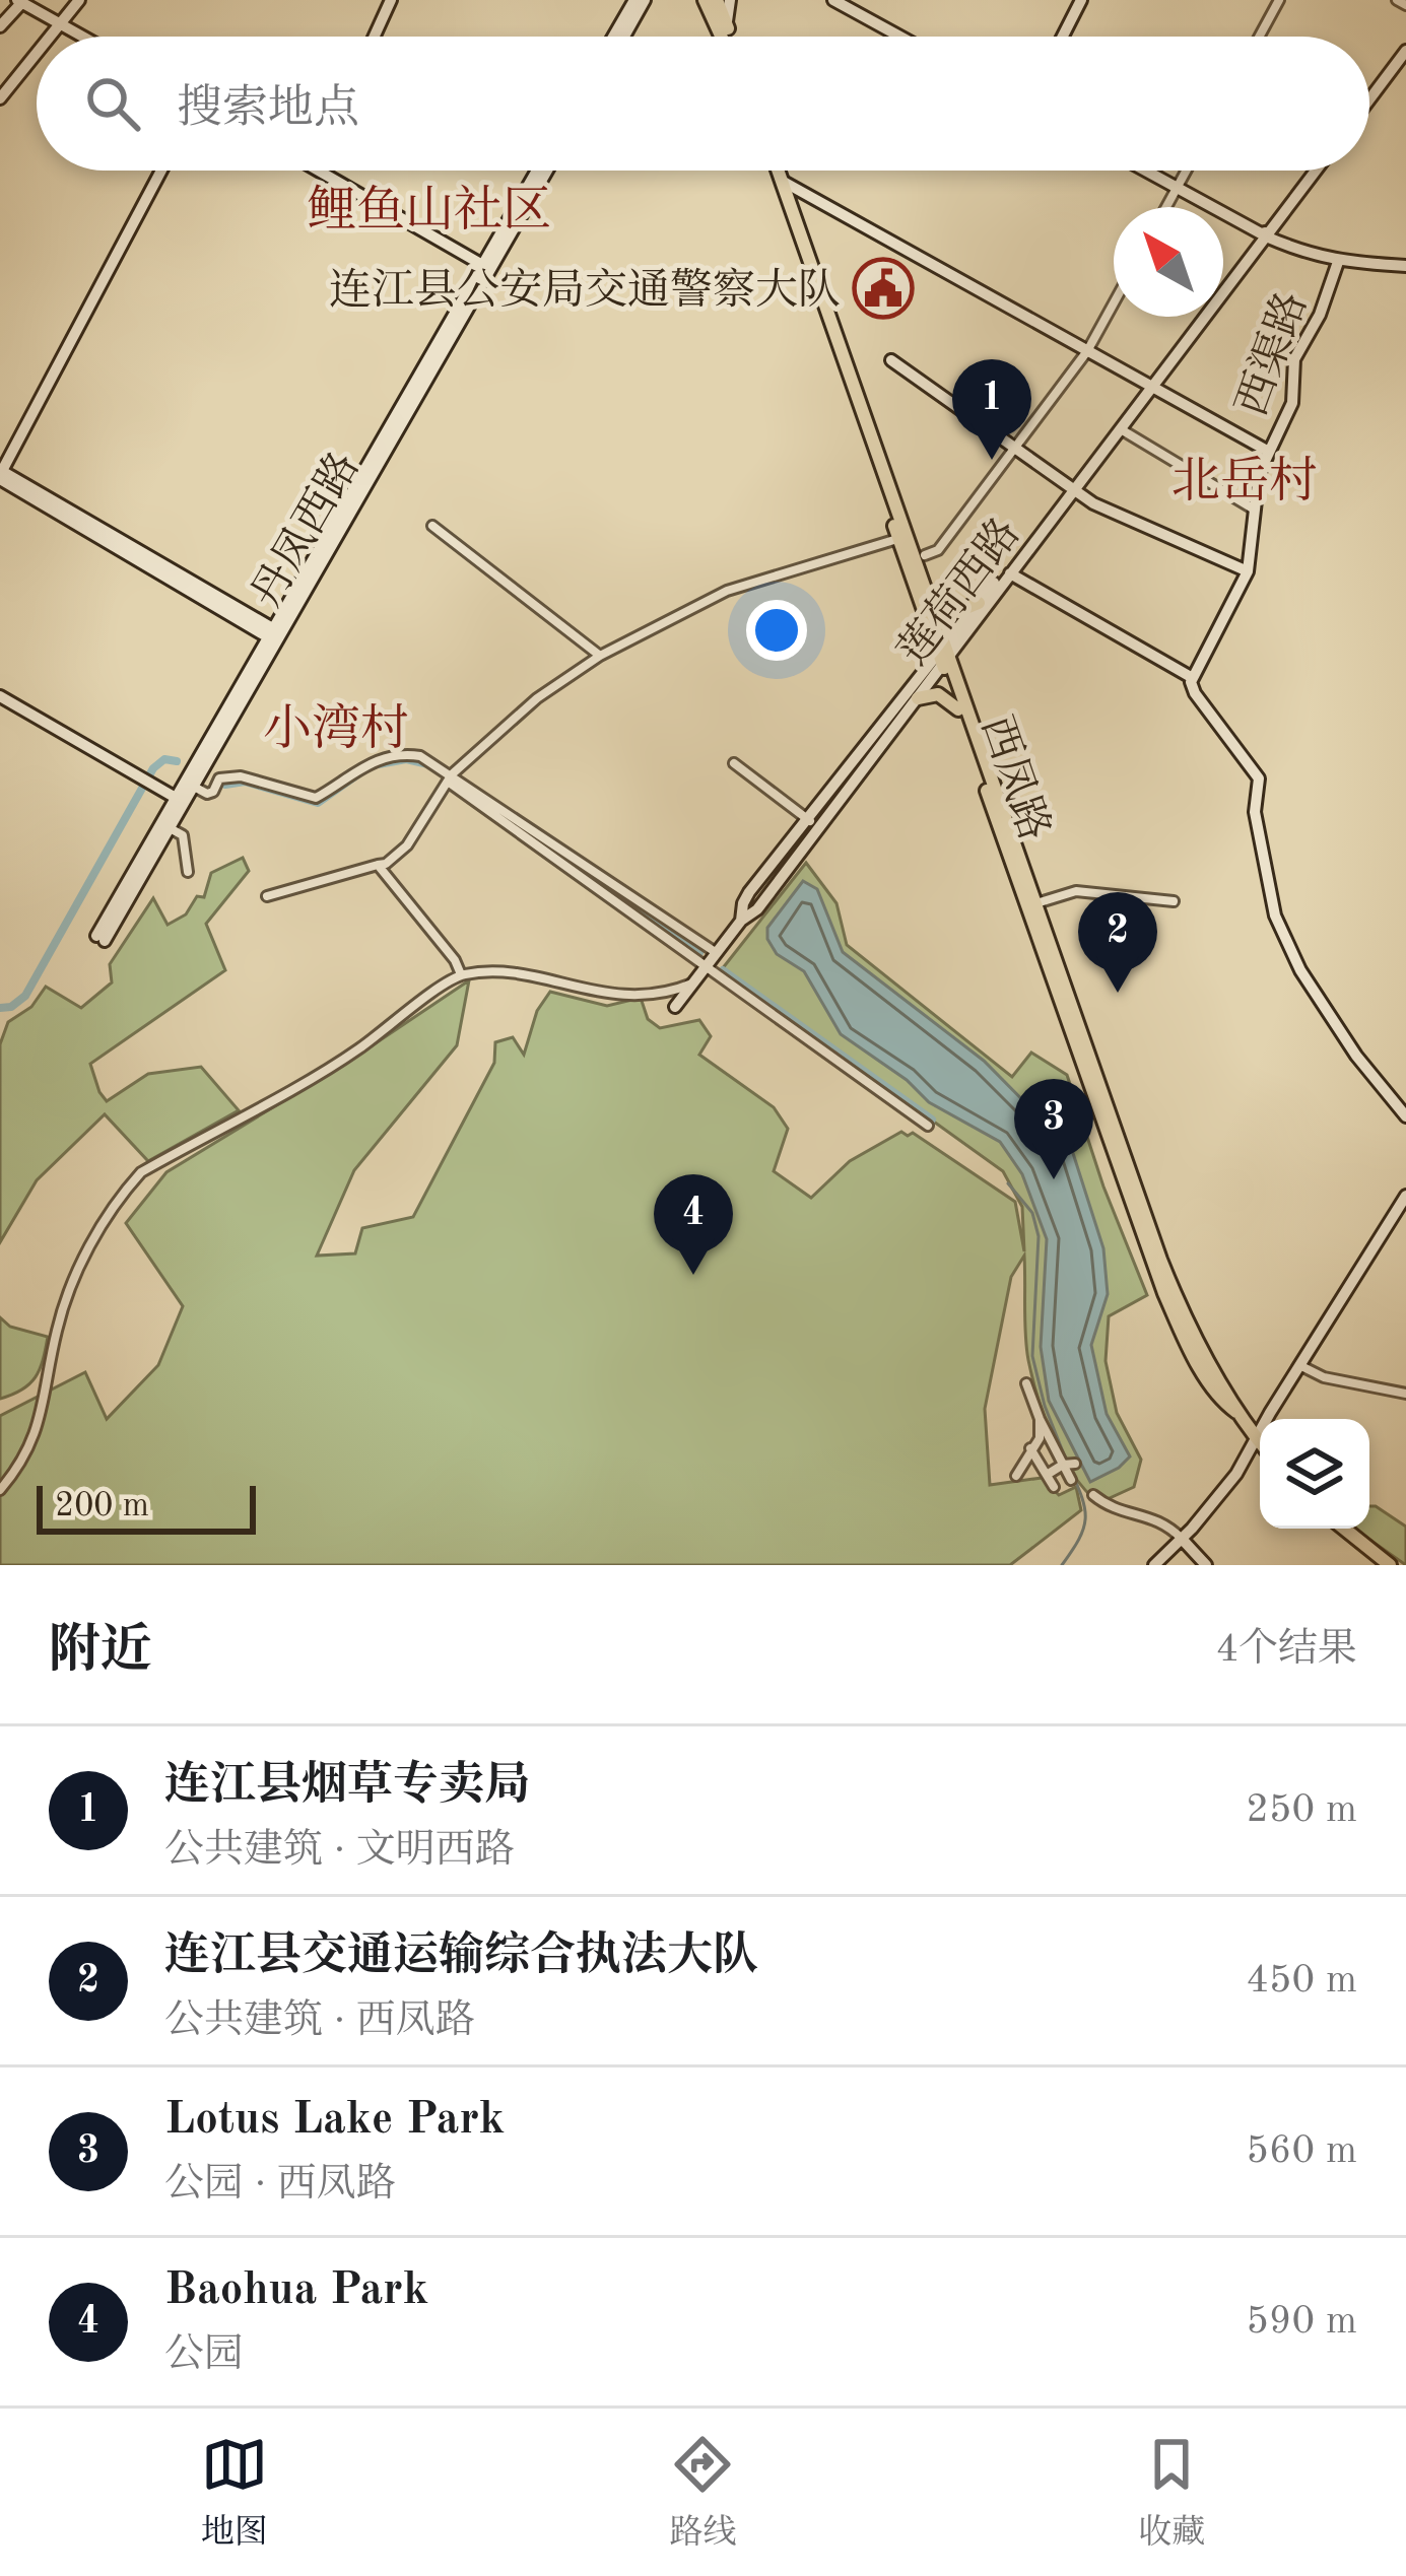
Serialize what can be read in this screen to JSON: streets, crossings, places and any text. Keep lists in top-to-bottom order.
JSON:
{
  "streets": {
    "main road": [
      "西渠路",
      "丹凤西路",
      "莲荷西路",
      "西凤路"
    ]
  },
  "crossings": [
    ["莲荷西路", "西凤路"]
  ],
  "districts": ["鲤鱼山社区", "北岳村", "小湾村"],
  "places": {
    "public building": ["连江县公安局交通警察大队"]
  },
  "scale_bar": "200 m",
  "north": "top left",
  "page": {
    "search": "搜索地点",
    "pins": [
      "1",
      "2",
      "3",
      "4"
    ],
    "scale": "200 m",
    "heading": ["附近", "4个结果"],
    "list": [
      {
        "mark": "1",
        "name": "连江县烟草专卖局",
        "note": "公共建筑 · 文明西路",
        "value": "250 m"
      },
      {
        "mark": "2",
        "name": "连江县交通运输综合执法大队",
        "note": "公共建筑 · 西凤路",
        "value": "450 m"
      },
      {
        "mark": "3",
        "name": "Lotus Lake Park",
        "note": "公园 · 西凤路",
        "value": "560 m"
      },
      {
        "mark": "4",
        "name": "Baohua Park",
        "note": "公园",
        "value": "590 m"
      }
    ],
    "nav": ["地图", "路线", "收藏"]
  }
}
